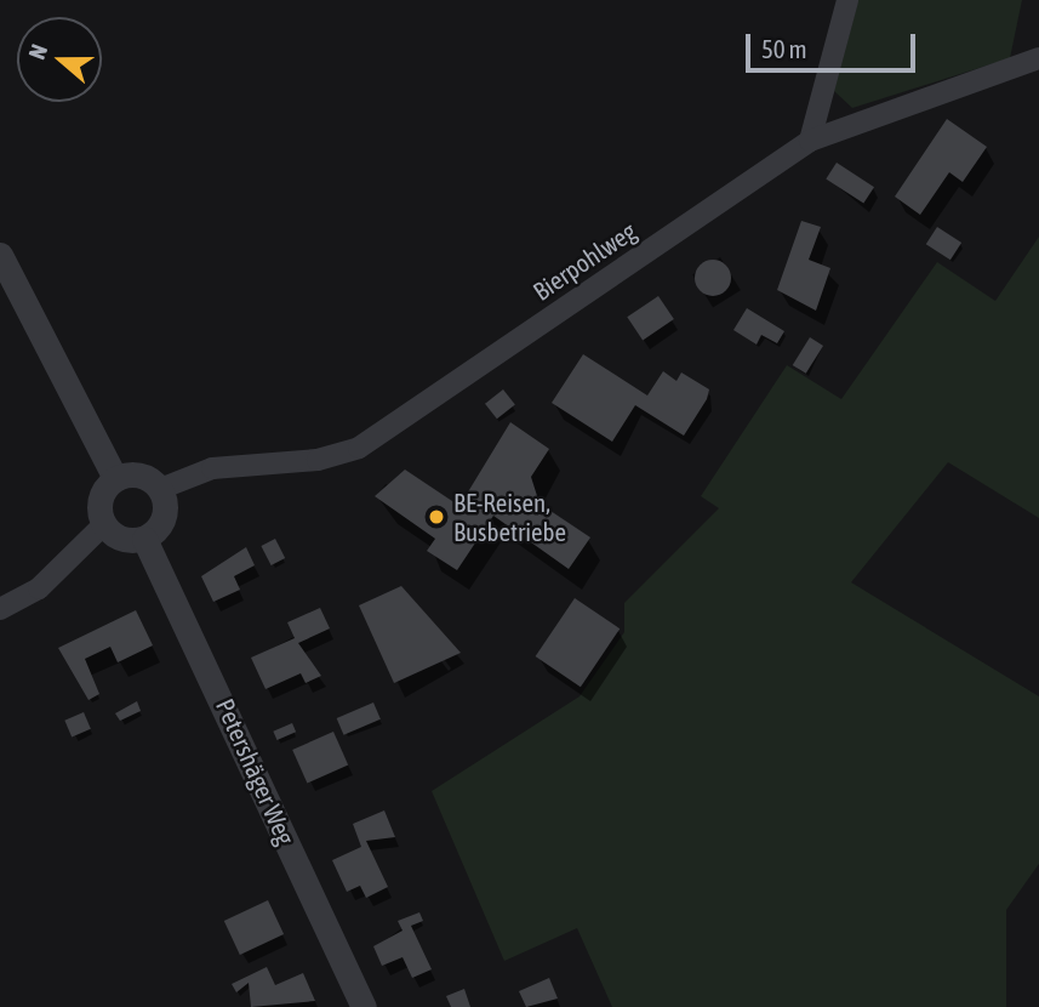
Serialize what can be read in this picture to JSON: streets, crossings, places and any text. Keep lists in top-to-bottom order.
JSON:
{
  "streets": {
    "street": ["Bierpohlweg", "Petershäger Weg"]
  },
  "crossings": [
    ["Bierpohlweg", "Petershäger Weg"]
  ],
  "places": ["BE-Reisen, Busbetriebe"],
  "scale_bar": "50 m",
  "north": "left"
}
